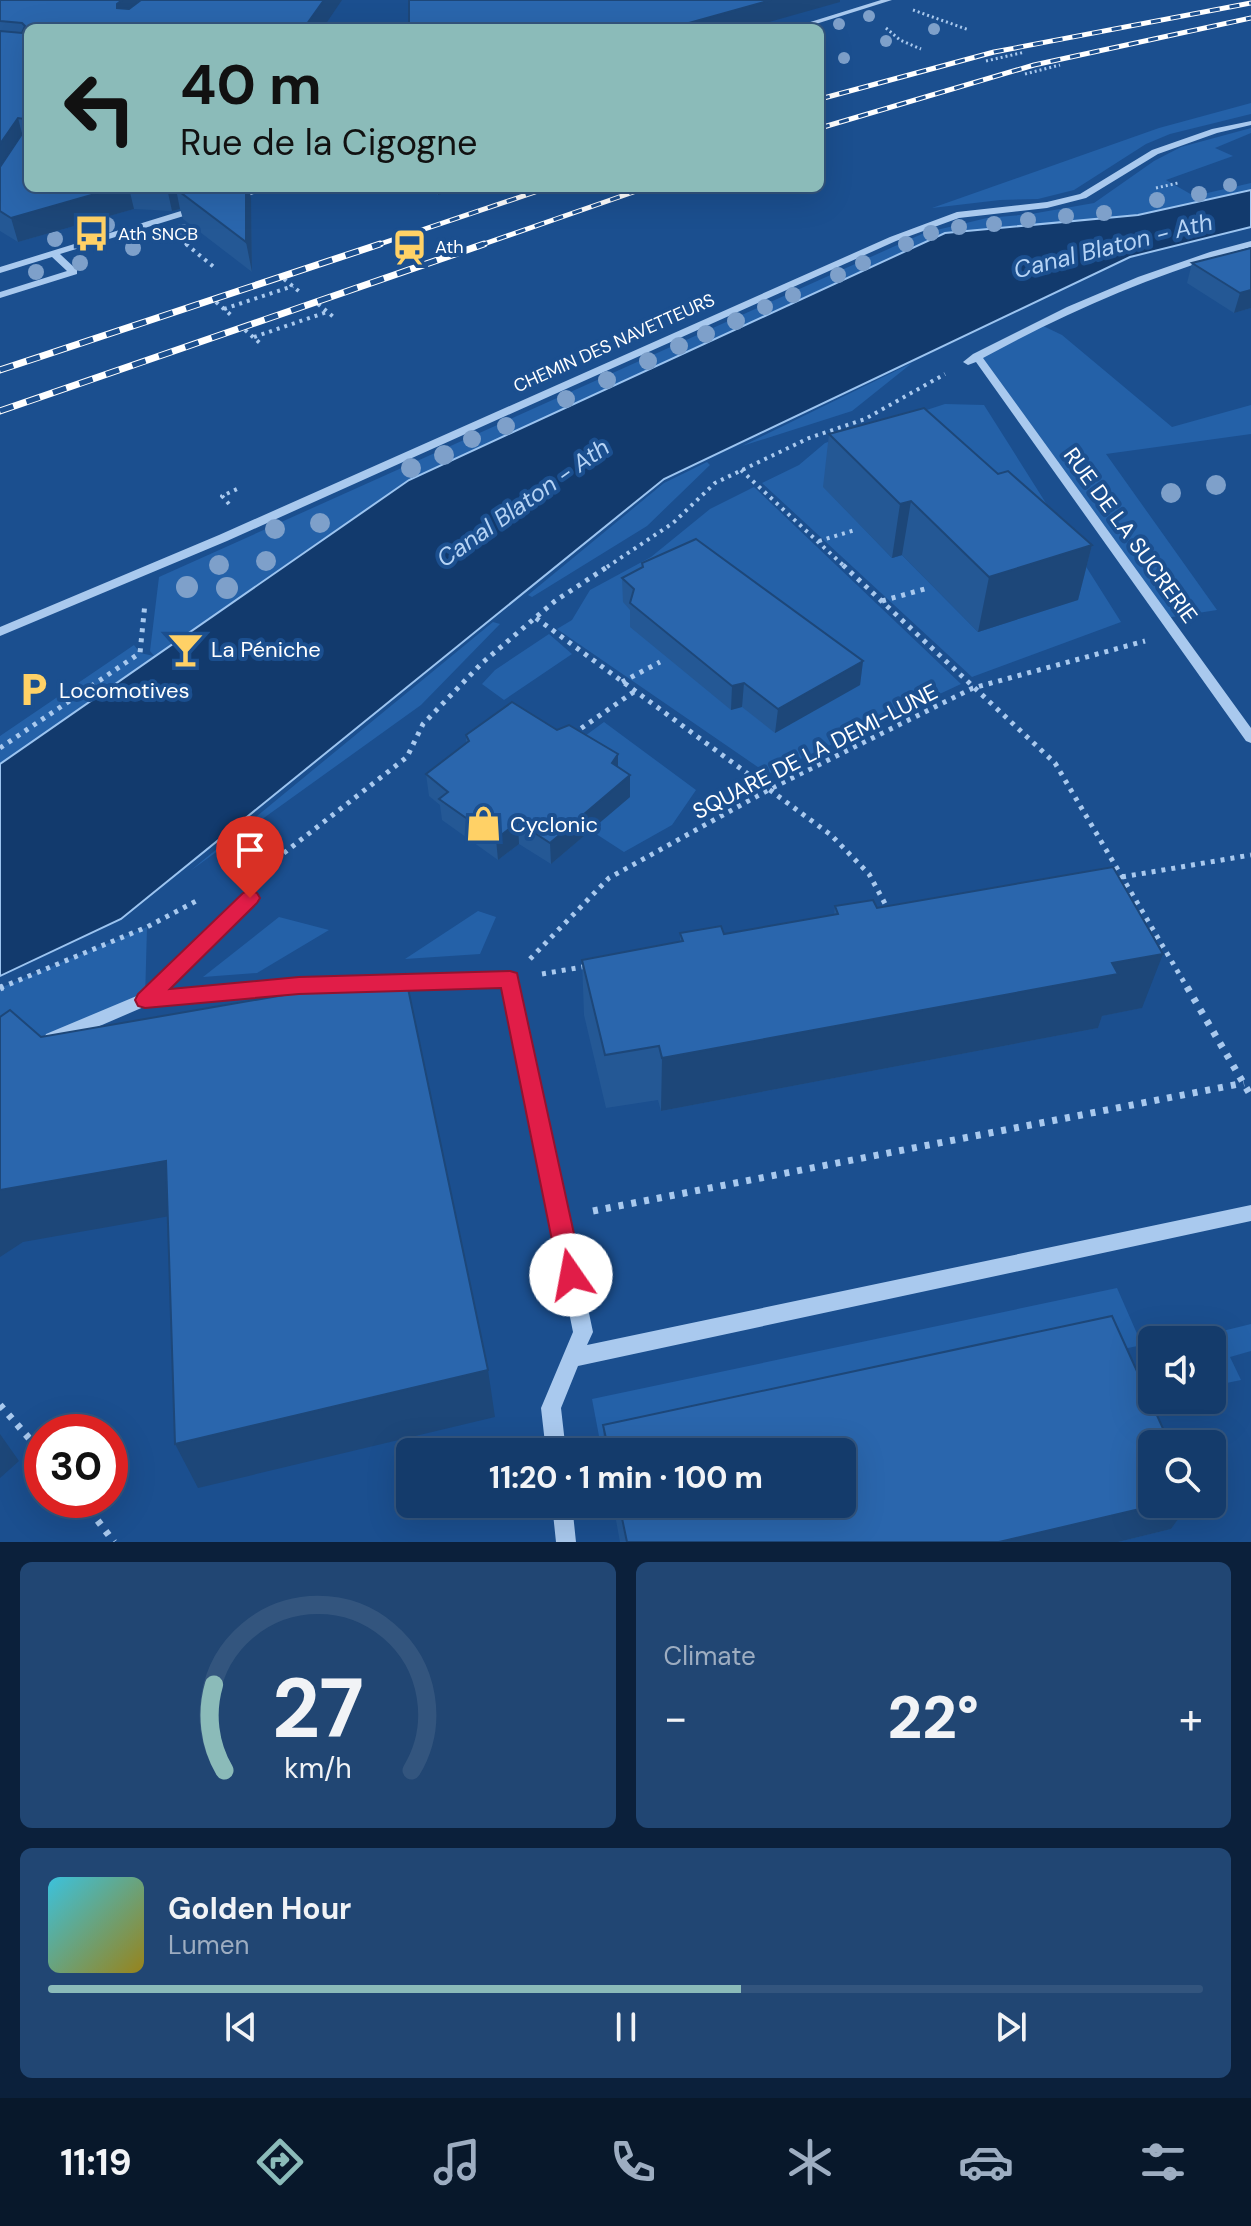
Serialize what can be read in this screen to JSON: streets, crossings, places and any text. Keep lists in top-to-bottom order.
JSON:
{
  "streets": {
    "street": ["CHEMIN DES NAVETTEURS", "RUE DE LA SUCRERIE"],
    "path": ["SQUARE DE LA DEMI-LUNE"]
  },
  "crossings": [
    ["RUE DE LA SUCRERIE", "SQUARE DE LA DEMI-LUNE"]
  ],
  "water": ["Canal Blaton - Ath"],
  "places": {
    "bus stop": ["Ath SNCB"],
    "station": ["Ath"],
    "bar": ["La Péniche"],
    "parking": ["Locomotives"],
    "shop": ["Cyclonic"]
  },
  "page": {
    "turn": ["40 m", "Rue de la Cigogne"],
    "limit": "30",
    "trip": "11:20 · 1 min · 100 m",
    "tile": "Climate",
    "heat": ["−", "22°", "+"],
    "song": ["Golden Hour", "Lumen"],
    "tabs": "11:19",
    "gauge": ["27", "km/h"]
  }
}
